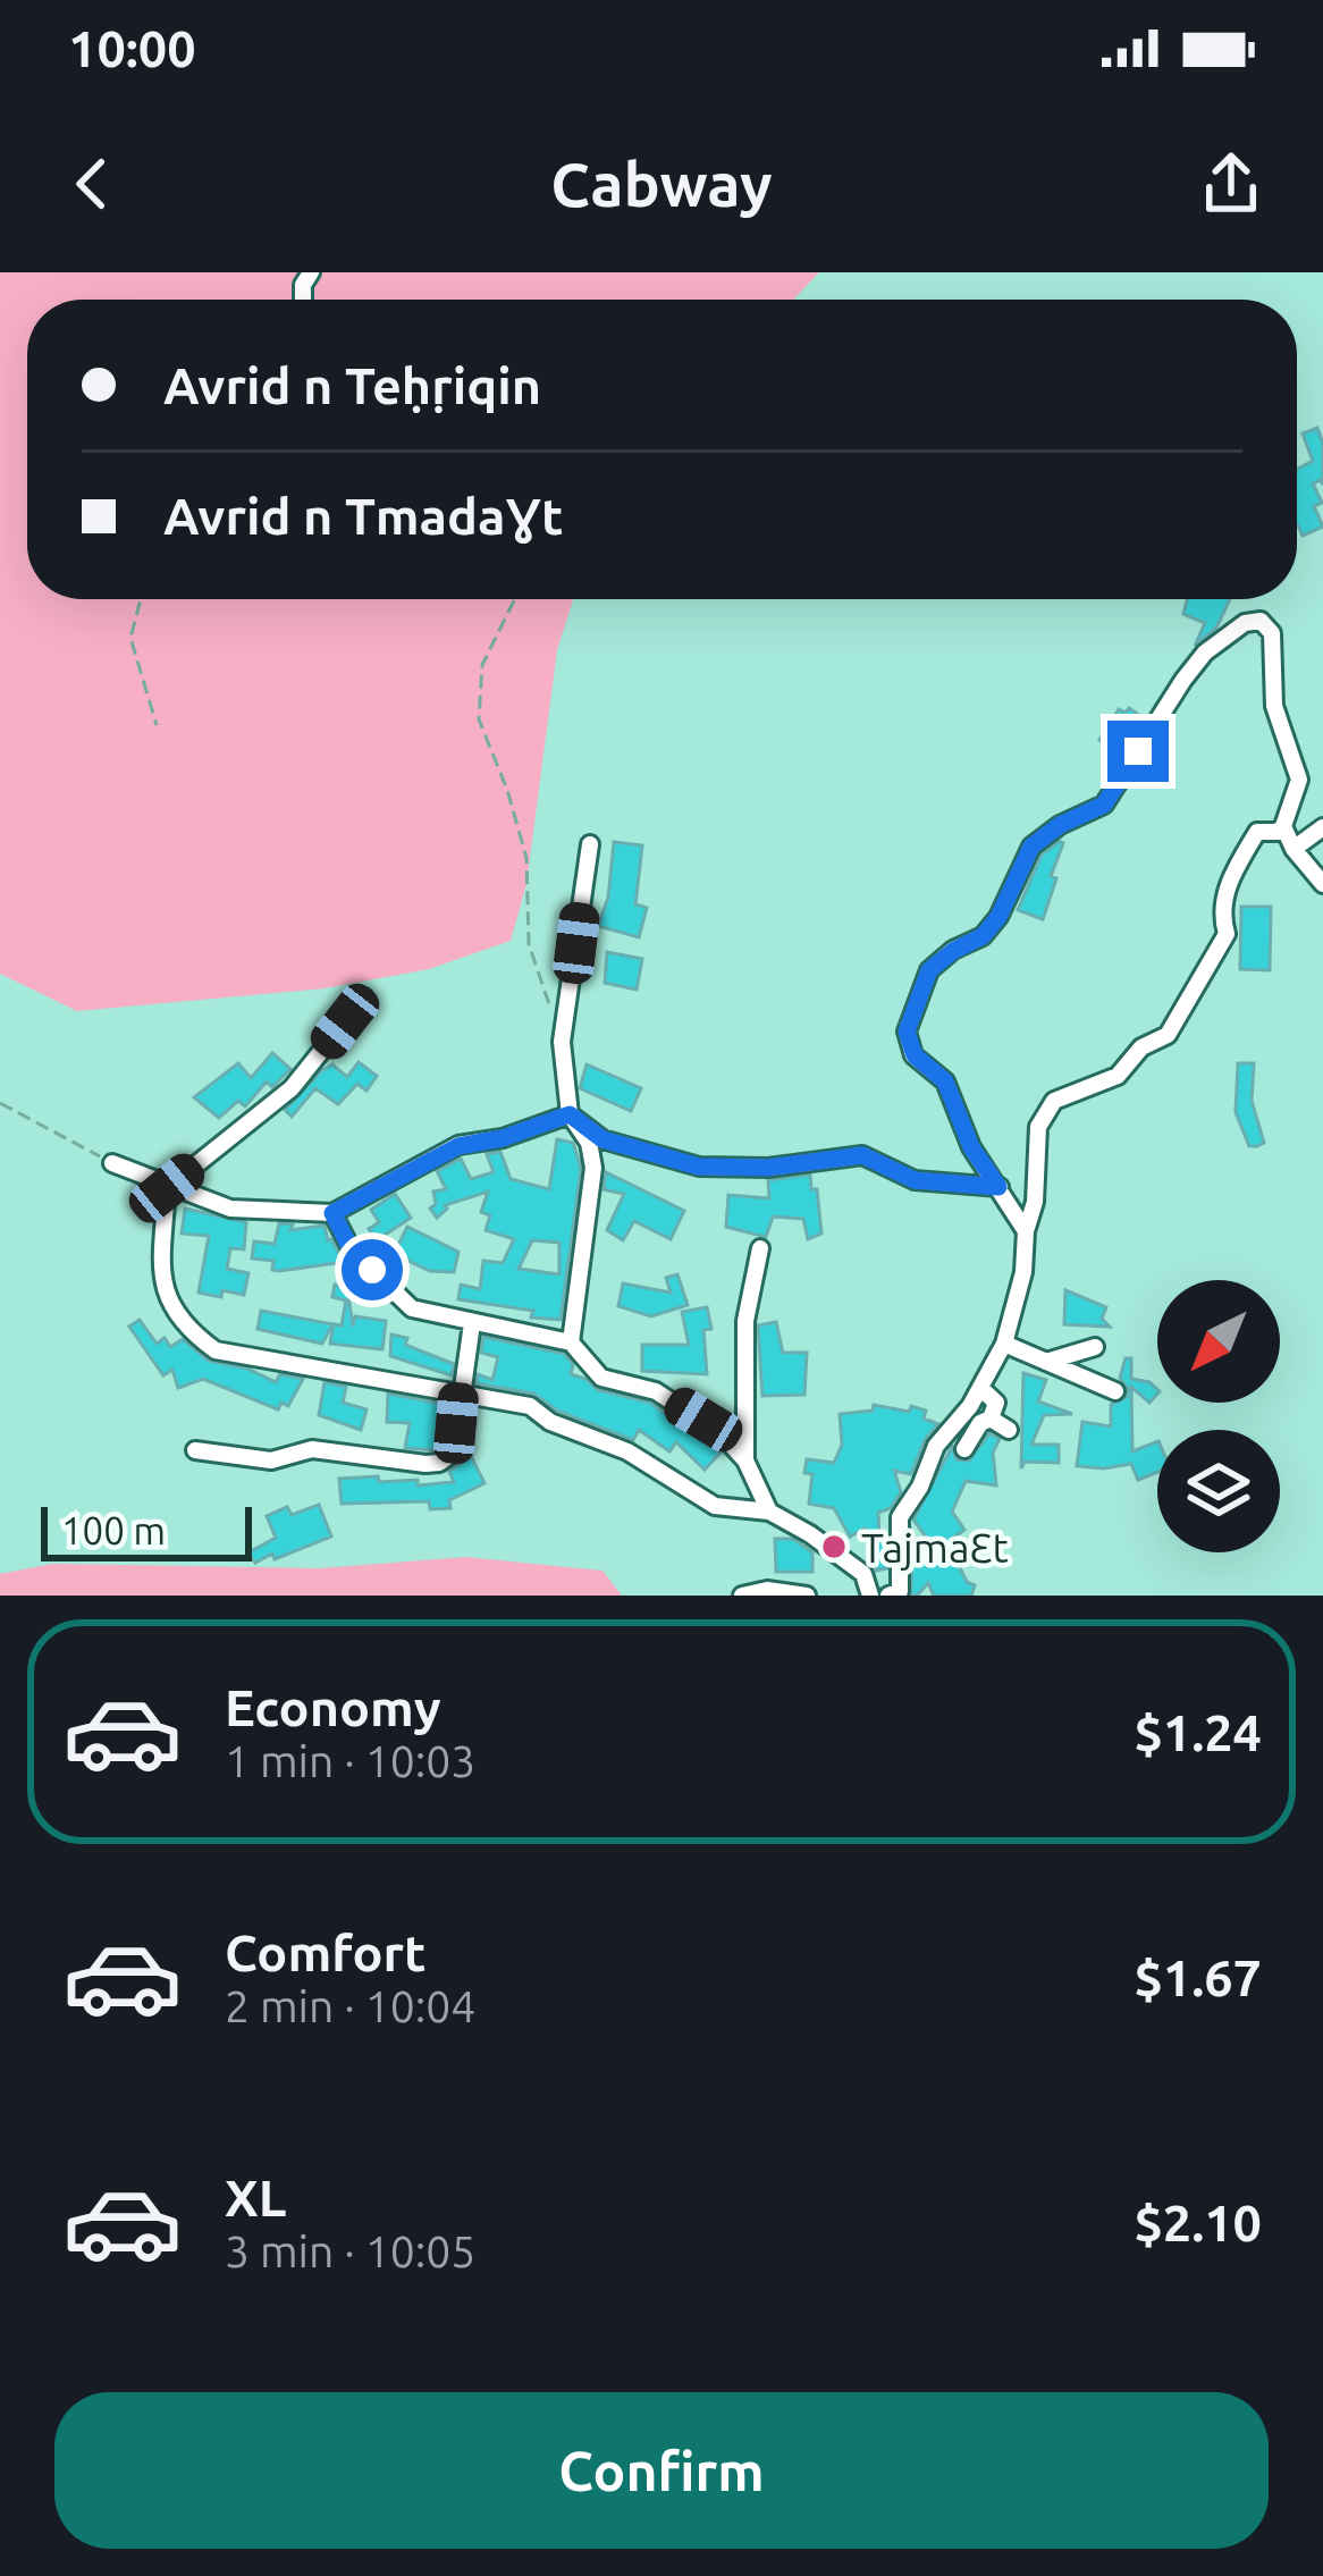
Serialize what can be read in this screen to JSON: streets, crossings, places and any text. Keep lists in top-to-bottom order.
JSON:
{
  "places": ["Tajmaɛt"],
  "scale_bar": "100 m",
  "north": "bottom left",
  "page": {
    "status": "10:00",
    "header": "Cabway",
    "banner": ["Avrid n Teḥṛiqin", "Avrid n Tmadaɣt"],
    "scale": "100 m",
    "list": [
      {
        "name": "Economy",
        "note": "1 min · 10:03",
        "value": "$1.24"
      },
      {
        "name": "Comfort",
        "note": "2 min · 10:04",
        "value": "$1.67"
      },
      {
        "name": "XL",
        "note": "3 min · 10:05",
        "value": "$2.10"
      }
    ],
    "buttons": "Confirm"
  }
}
